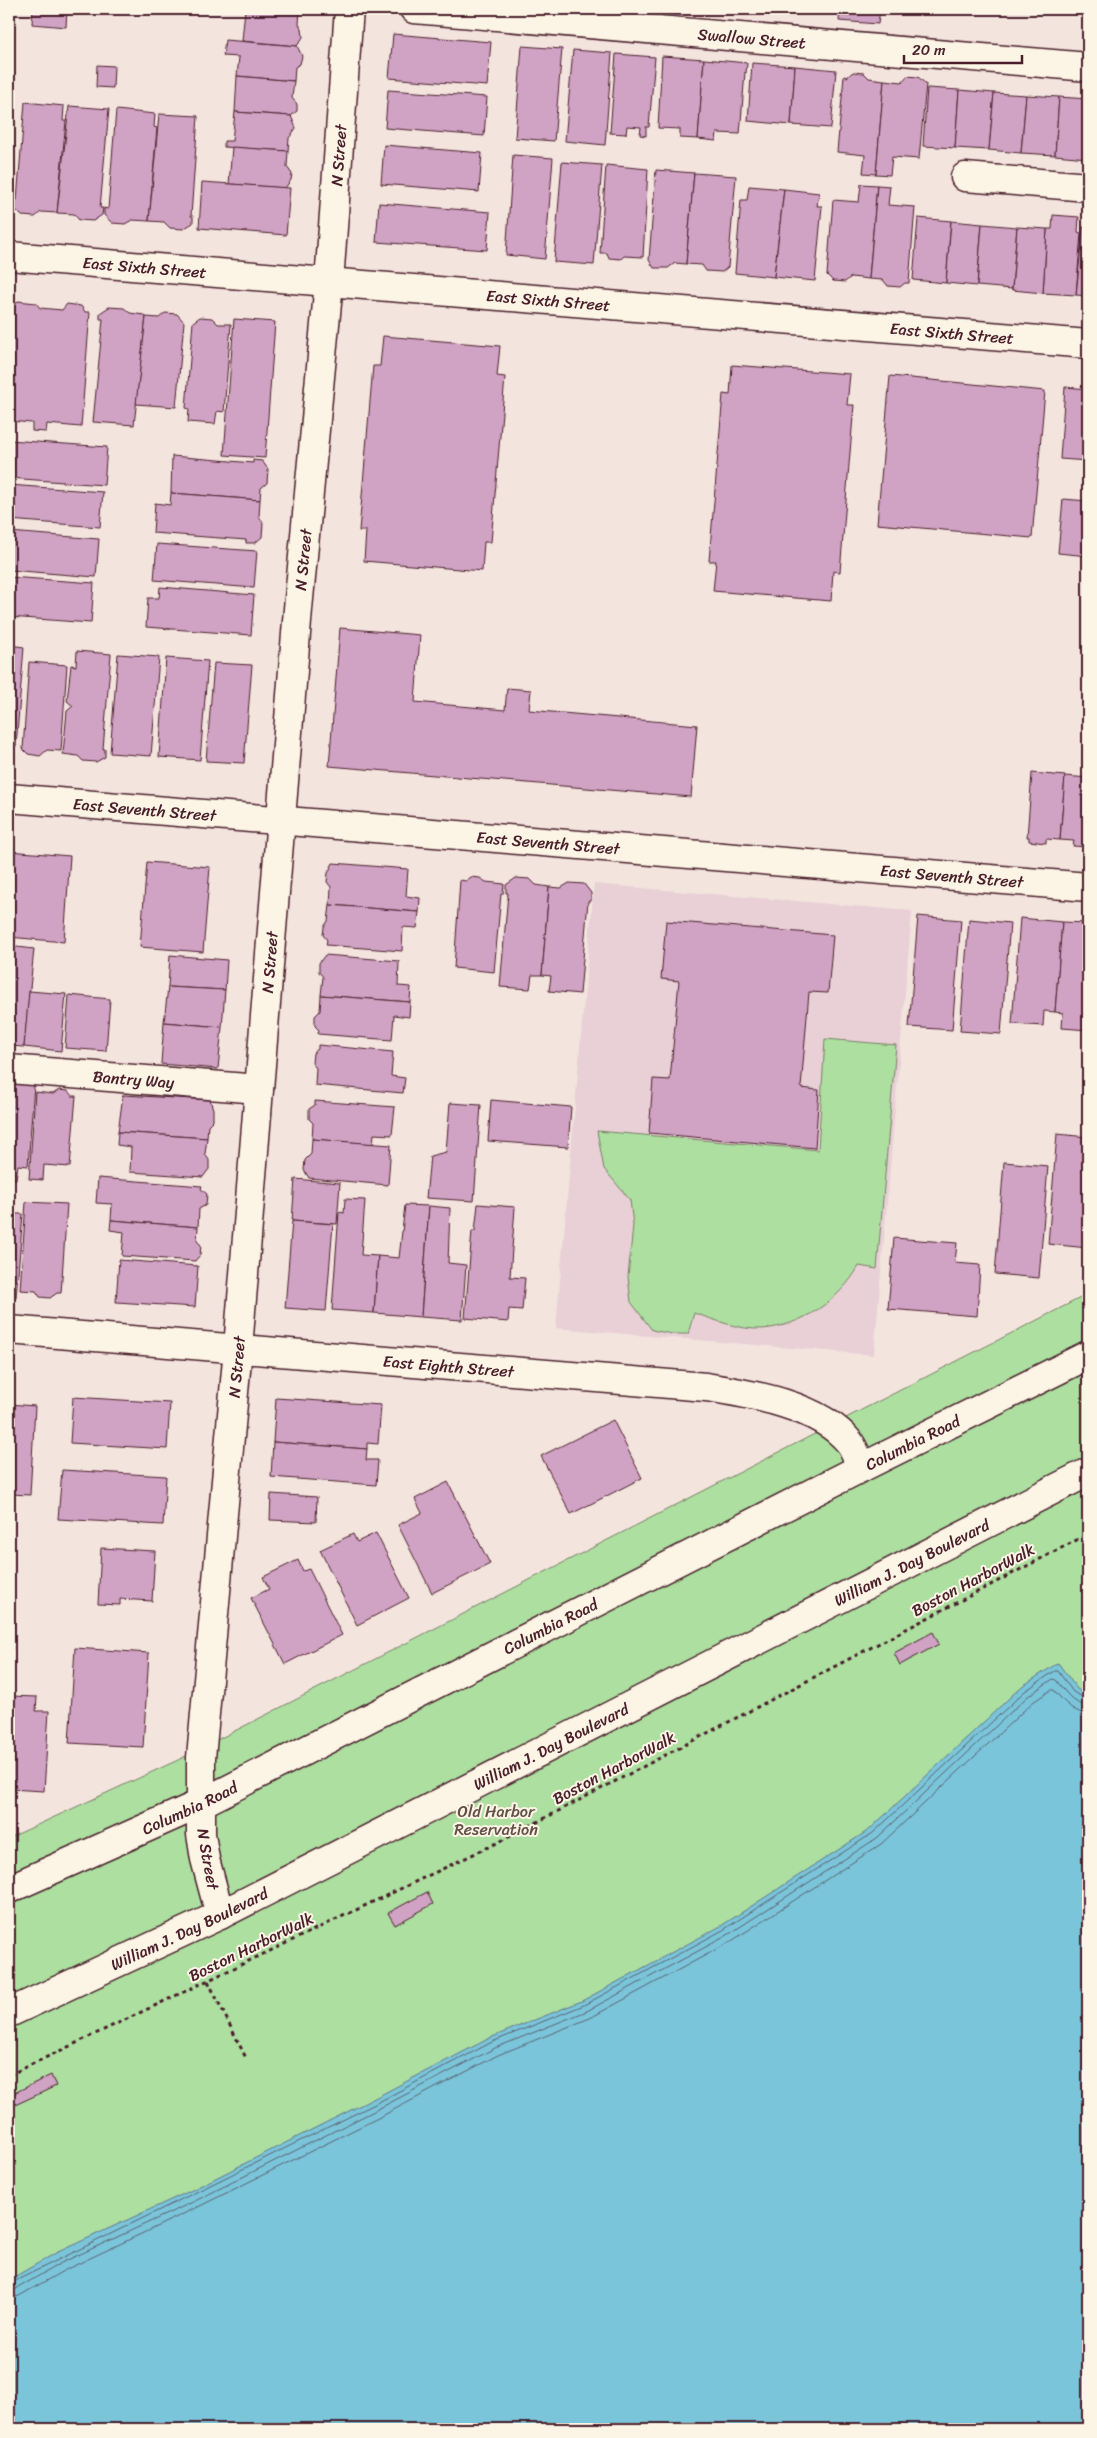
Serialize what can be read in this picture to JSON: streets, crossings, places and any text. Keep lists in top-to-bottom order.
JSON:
{
  "streets": {
    "street": [
      "Swallow Street",
      "N Street",
      "East Sixth Street",
      "East Seventh Street",
      "Bantry Way",
      "East Eighth Street",
      "Columbia Road",
      "William J. Day Boulevard"
    ],
    "path": ["Boston HarborWalk"]
  },
  "crossings": [
    ["N Street", "East Sixth Street"],
    ["N Street", "East Seventh Street"],
    ["N Street", "Bantry Way"],
    ["N Street", "East Eighth Street"],
    ["N Street", "Columbia Road"],
    ["N Street", "William J. Day Boulevard"],
    ["East Eighth Street", "Columbia Road"]
  ],
  "parks": ["Old Harbor Reservation"],
  "scale_bar": "20 m"
}
